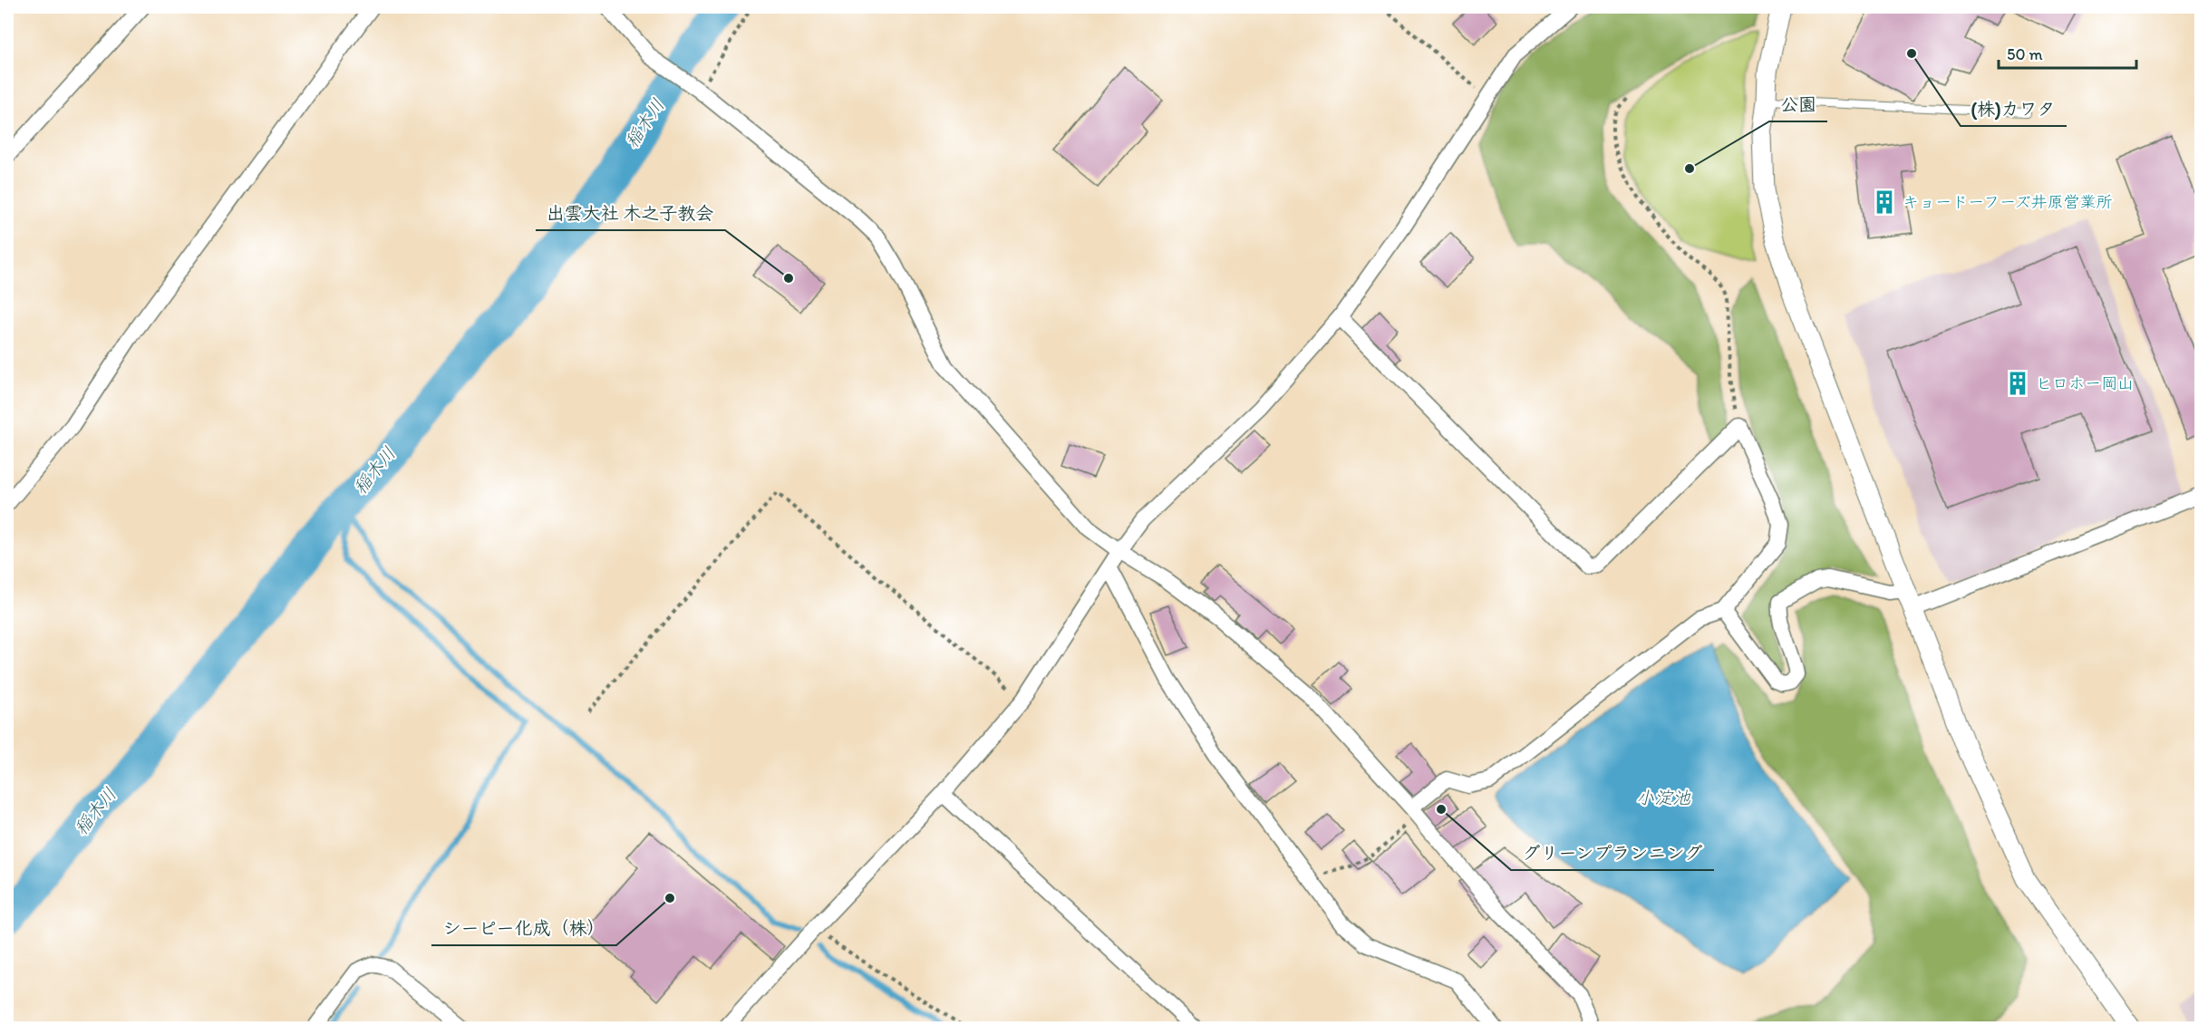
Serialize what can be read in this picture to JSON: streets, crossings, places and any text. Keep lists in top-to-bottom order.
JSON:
{
  "water": ["稲木川", "小淀池"],
  "places": {
    "other": [
      "(株)カワタ",
      "公園",
      "出雲大社 木之子教会",
      "グリーンプランニング",
      "シーピー化成（株）"
    ],
    "building": ["キョードーフーズ井原営業所", "ヒロホー岡山"]
  },
  "scale_bar": "50 m"
}
